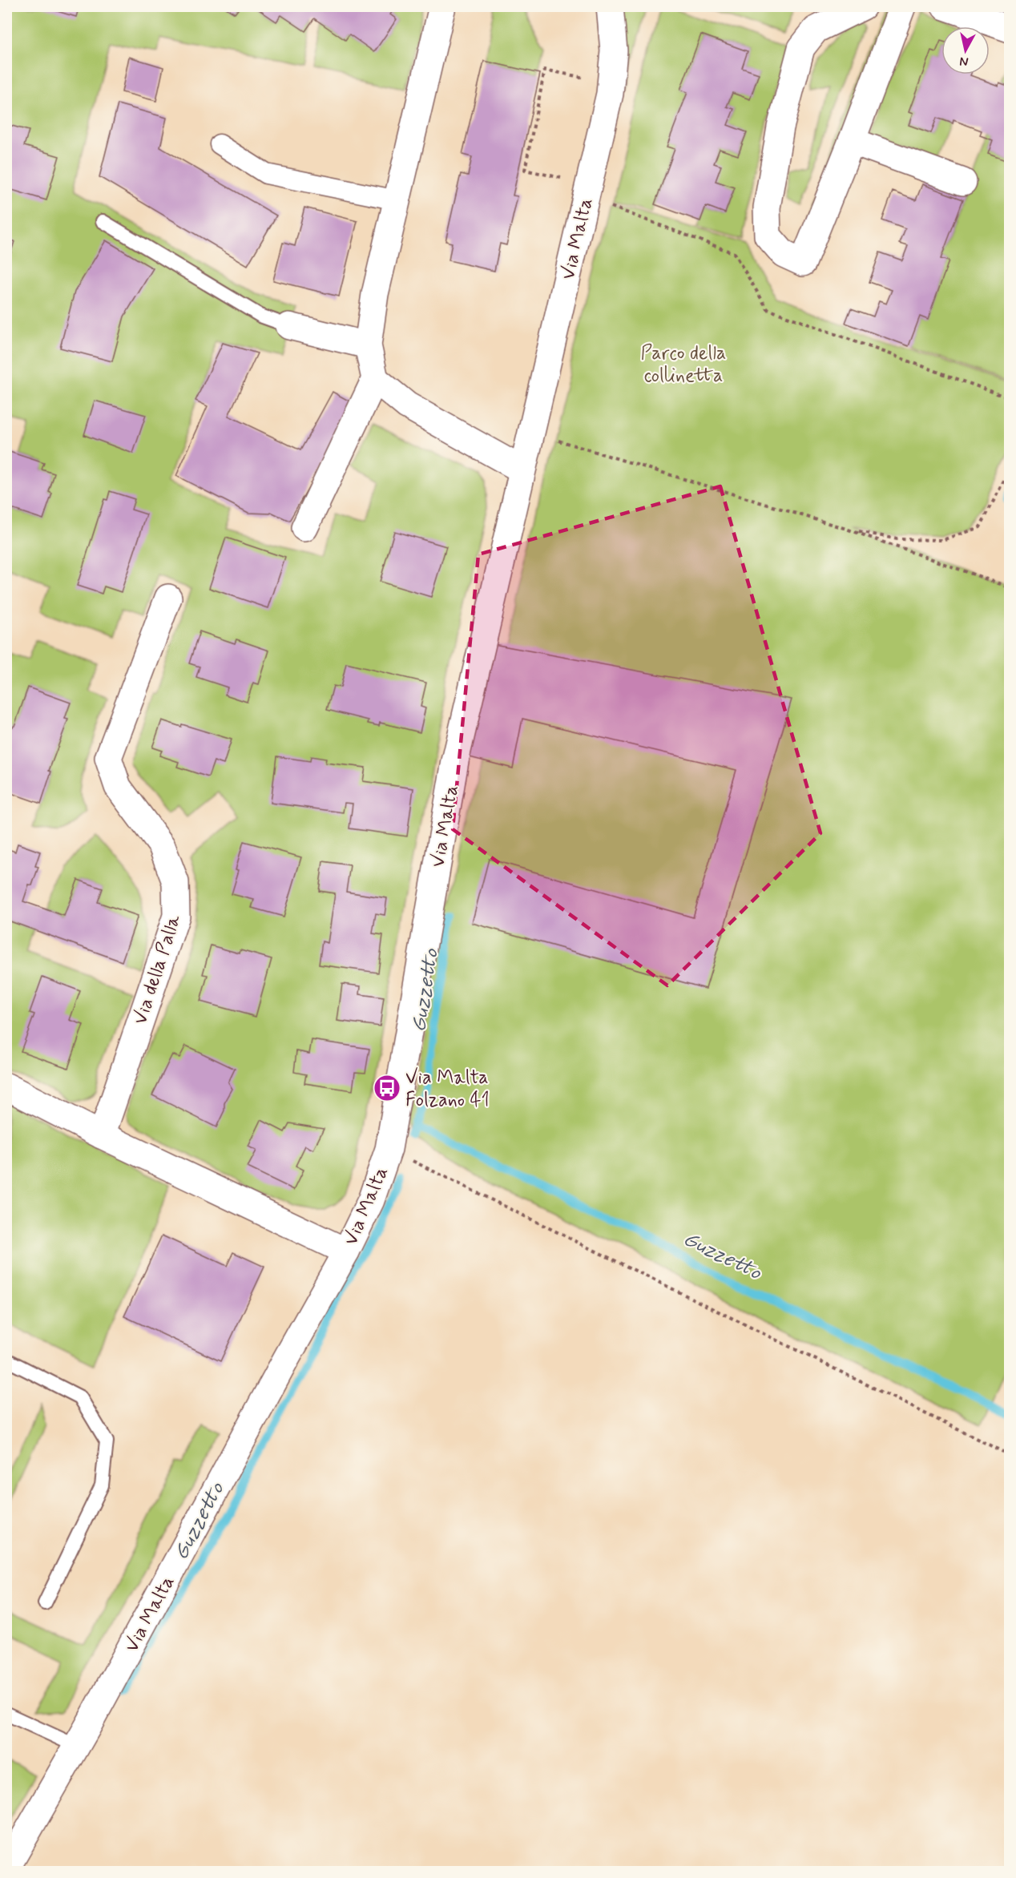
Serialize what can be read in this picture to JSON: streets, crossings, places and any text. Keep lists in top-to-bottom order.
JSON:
{
  "streets": {
    "street": ["Via Malta", "Via della Palla"]
  },
  "water": ["Guzzetto"],
  "parks": ["Parco della collinetta"],
  "places": {
    "bus stop": ["Via Malta Folzano 41"]
  },
  "north": "bottom"
}
